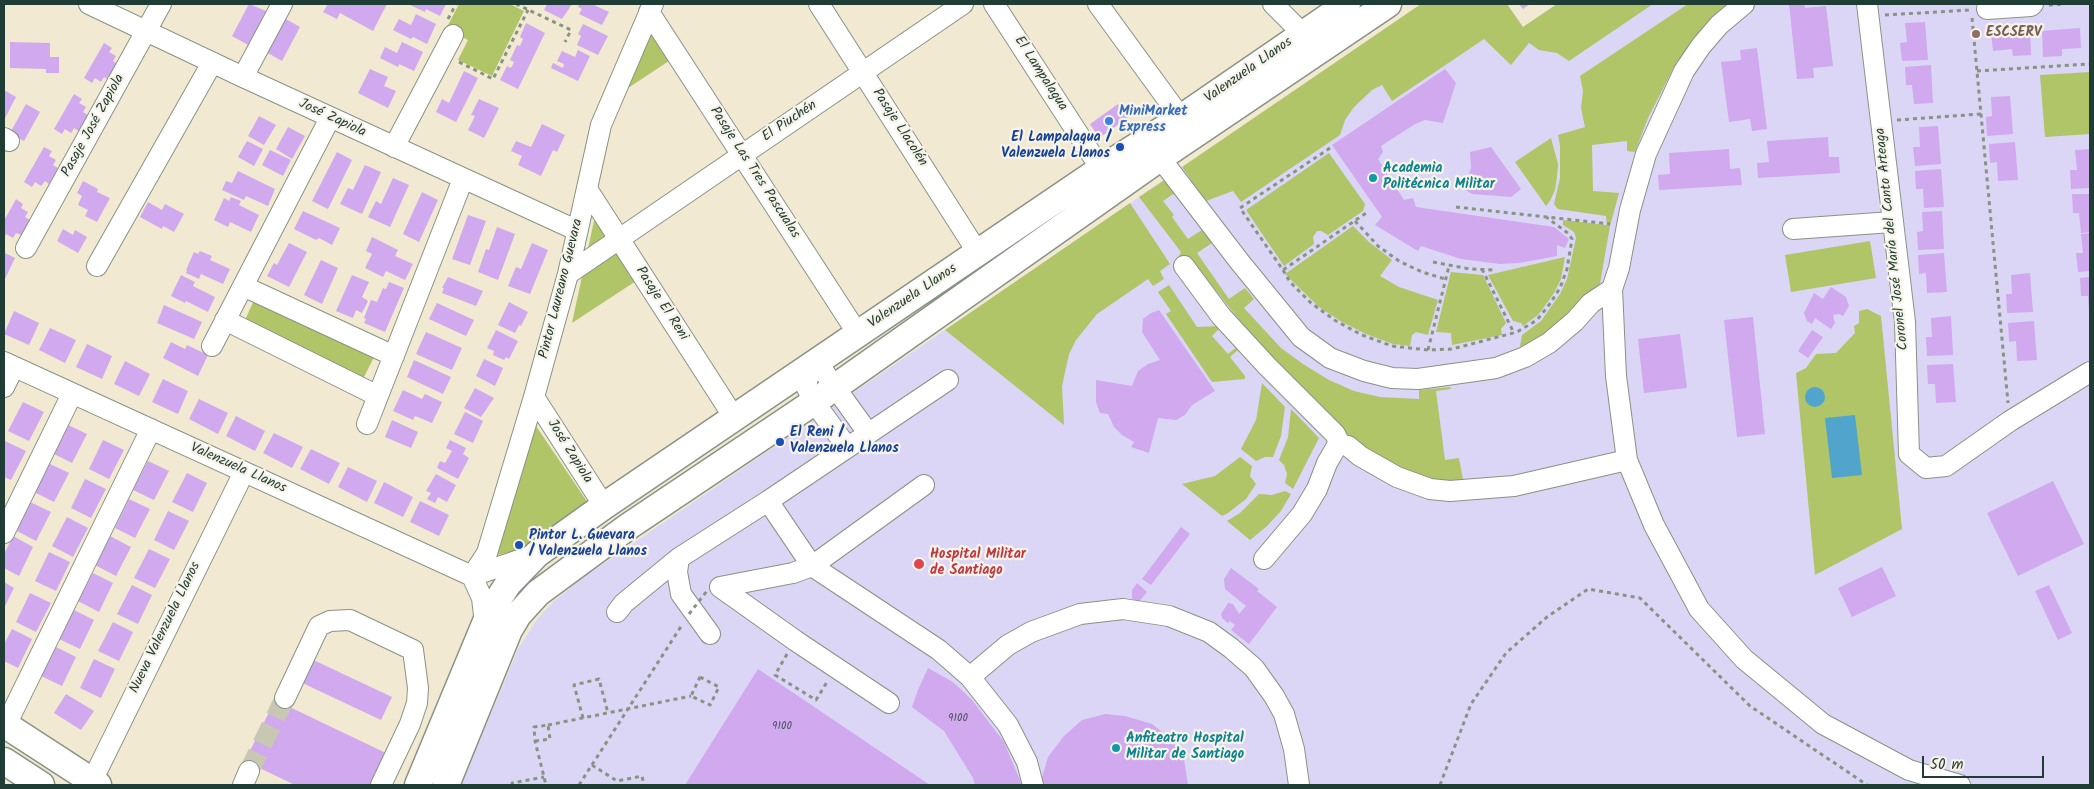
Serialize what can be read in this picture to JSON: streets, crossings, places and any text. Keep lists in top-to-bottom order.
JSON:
{
  "streets": {
    "main road": ["Valenzuela Llanos"],
    "street": [
      "El Lampalagua",
      "José Zapiola",
      "El Piuchén",
      "Pasaje José Zapiola",
      "Pasaje Llacolén",
      "Pasaje Las Tres Pascualas",
      "Coronel José María del Canto Arteaga",
      "Pintor Laureano Guevara",
      "Pasaje El Reni",
      "Nueva Valenzuela Llanos"
    ]
  },
  "crossings": [
    ["Valenzuela Llanos", "El Lampalagua"],
    ["Valenzuela Llanos", "José Zapiola"],
    ["Valenzuela Llanos", "Pasaje Llacolén"],
    ["Valenzuela Llanos", "Pasaje Las Tres Pascualas"],
    ["Valenzuela Llanos", "Pintor Laureano Guevara"],
    ["Valenzuela Llanos", "Pasaje El Reni"],
    ["Valenzuela Llanos", "Nueva Valenzuela Llanos"],
    ["José Zapiola", "Pasaje José Zapiola"],
    ["José Zapiola", "Pintor Laureano Guevara"],
    ["El Piuchén", "Pasaje Llacolén"],
    ["El Piuchén", "Pasaje Las Tres Pascualas"],
    ["El Piuchén", "Pintor Laureano Guevara"],
    ["El Piuchén", "Pasaje El Reni"],
    ["Pasaje Las Tres Pascualas", "Pintor Laureano Guevara"],
    ["Pintor Laureano Guevara", "Pasaje El Reni"]
  ],
  "places": [
    "ESCSERV",
    "MiniMarket Express",
    "El Lampalagua / Valenzuela Llanos",
    "Academia Politécnica Militar",
    "El Reni / Valenzuela Llanos",
    "Pintor L. Guevara / Valenzuela Llanos",
    "Hospital Militar de Santiago",
    "Anfiteatro Hospital Militar de Santiago"
  ],
  "house_numbers": ["9100", "9100"],
  "scale_bar": "50 m"
}
